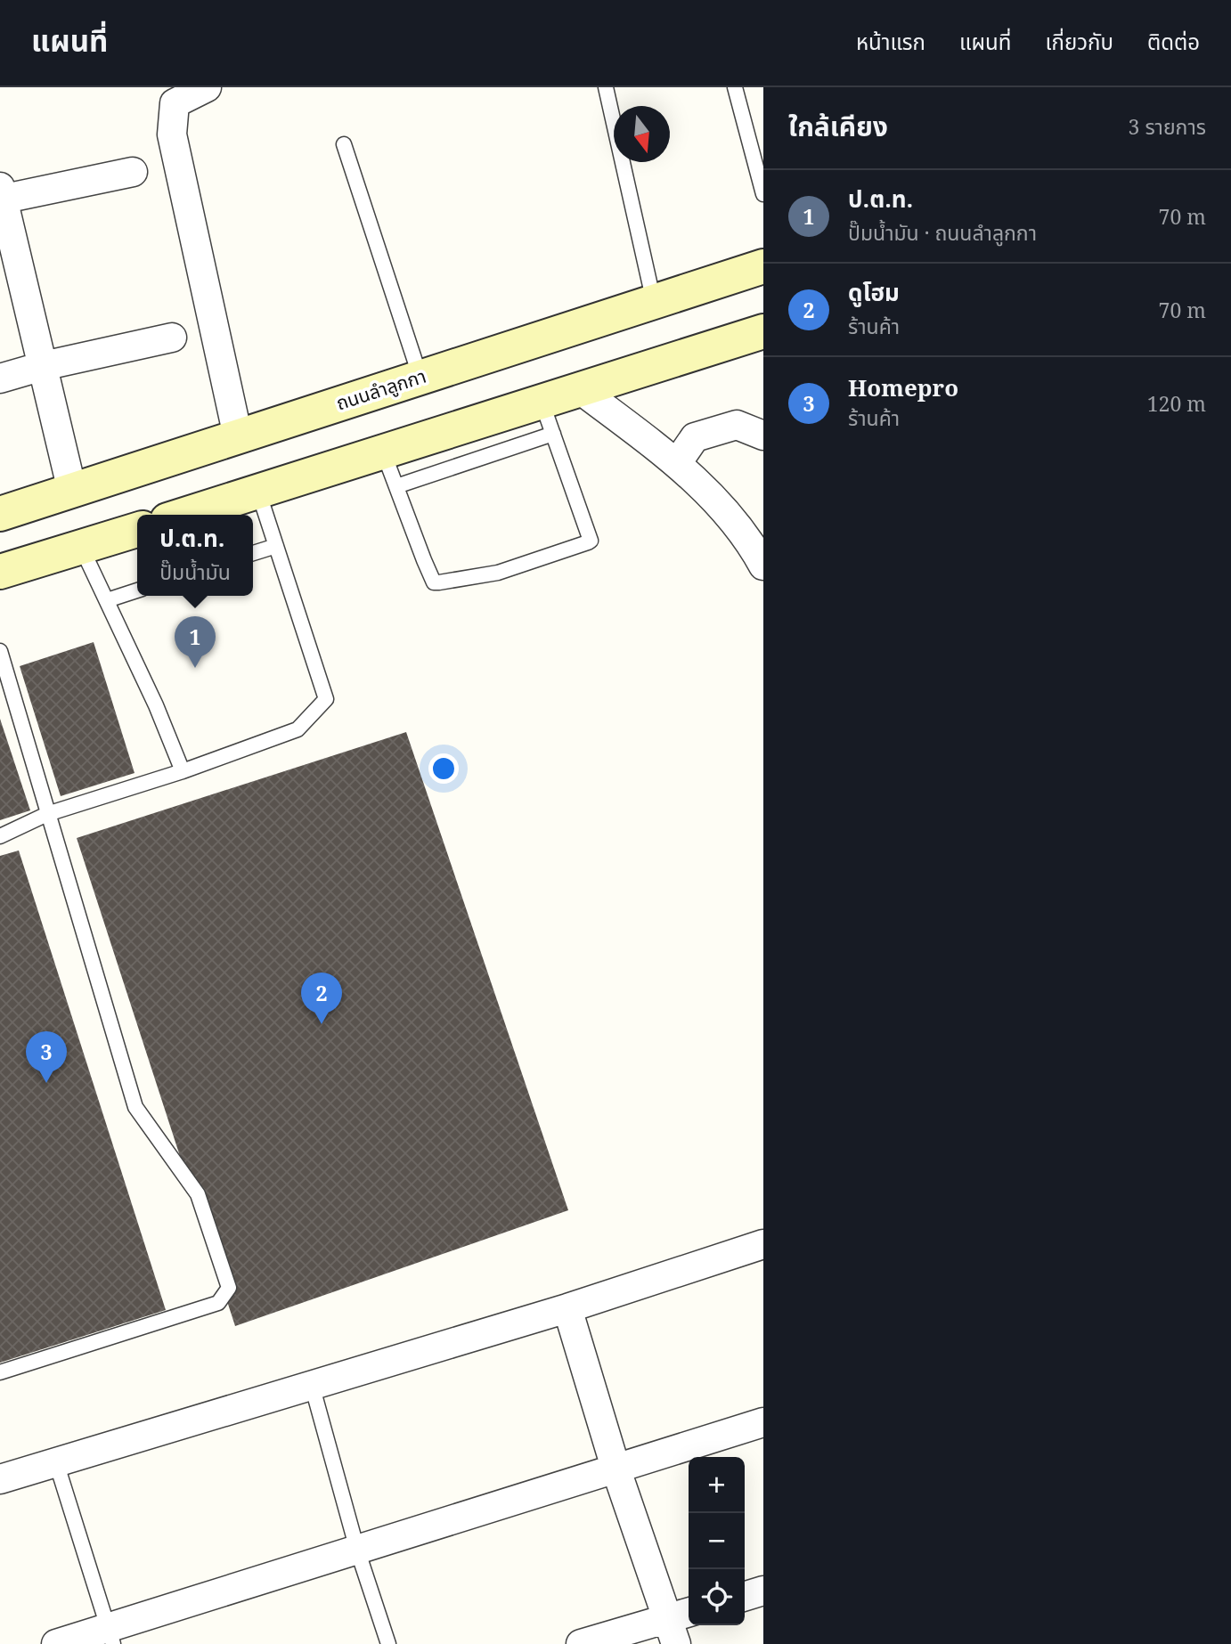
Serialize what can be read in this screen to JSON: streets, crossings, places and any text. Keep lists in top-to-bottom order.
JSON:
{
  "streets": {
    "main road": ["ถนนลำลูกกา"]
  },
  "north": "bottom",
  "page": {
    "header": "แผนที่",
    "nav": [
      "หน้าแรก",
      "แผนที่",
      "เกี่ยวกับ",
      "ติดต่อ"
    ],
    "heading": ["ใกล้เคียง", "3 รายการ"],
    "list": [
      {
        "mark": "1",
        "name": "ป.ต.ท.",
        "note": "ปั๊มน้ำมัน · ถนนลำลูกกา",
        "value": "70 m"
      },
      {
        "mark": "2",
        "name": "ดูโฮม",
        "note": "ร้านค้า",
        "value": "70 m"
      },
      {
        "mark": "3",
        "name": "Homepro",
        "note": "ร้านค้า",
        "value": "120 m"
      }
    ],
    "popup": ["ป.ต.ท.", "ปั๊มน้ำมัน"],
    "pins": ["1", "2", "3"],
    "map_buttons": ["+", "−"]
  }
}
